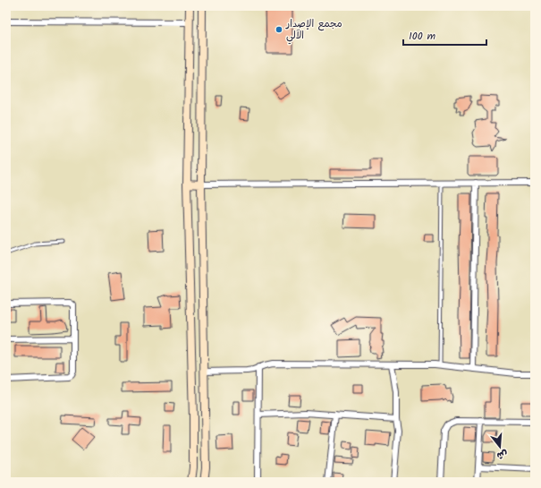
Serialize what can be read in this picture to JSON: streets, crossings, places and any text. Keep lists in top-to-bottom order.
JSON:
{
  "places": ["مجمع الإصدار الآلي"],
  "scale_bar": "100 m",
  "north": "bottom"
}
